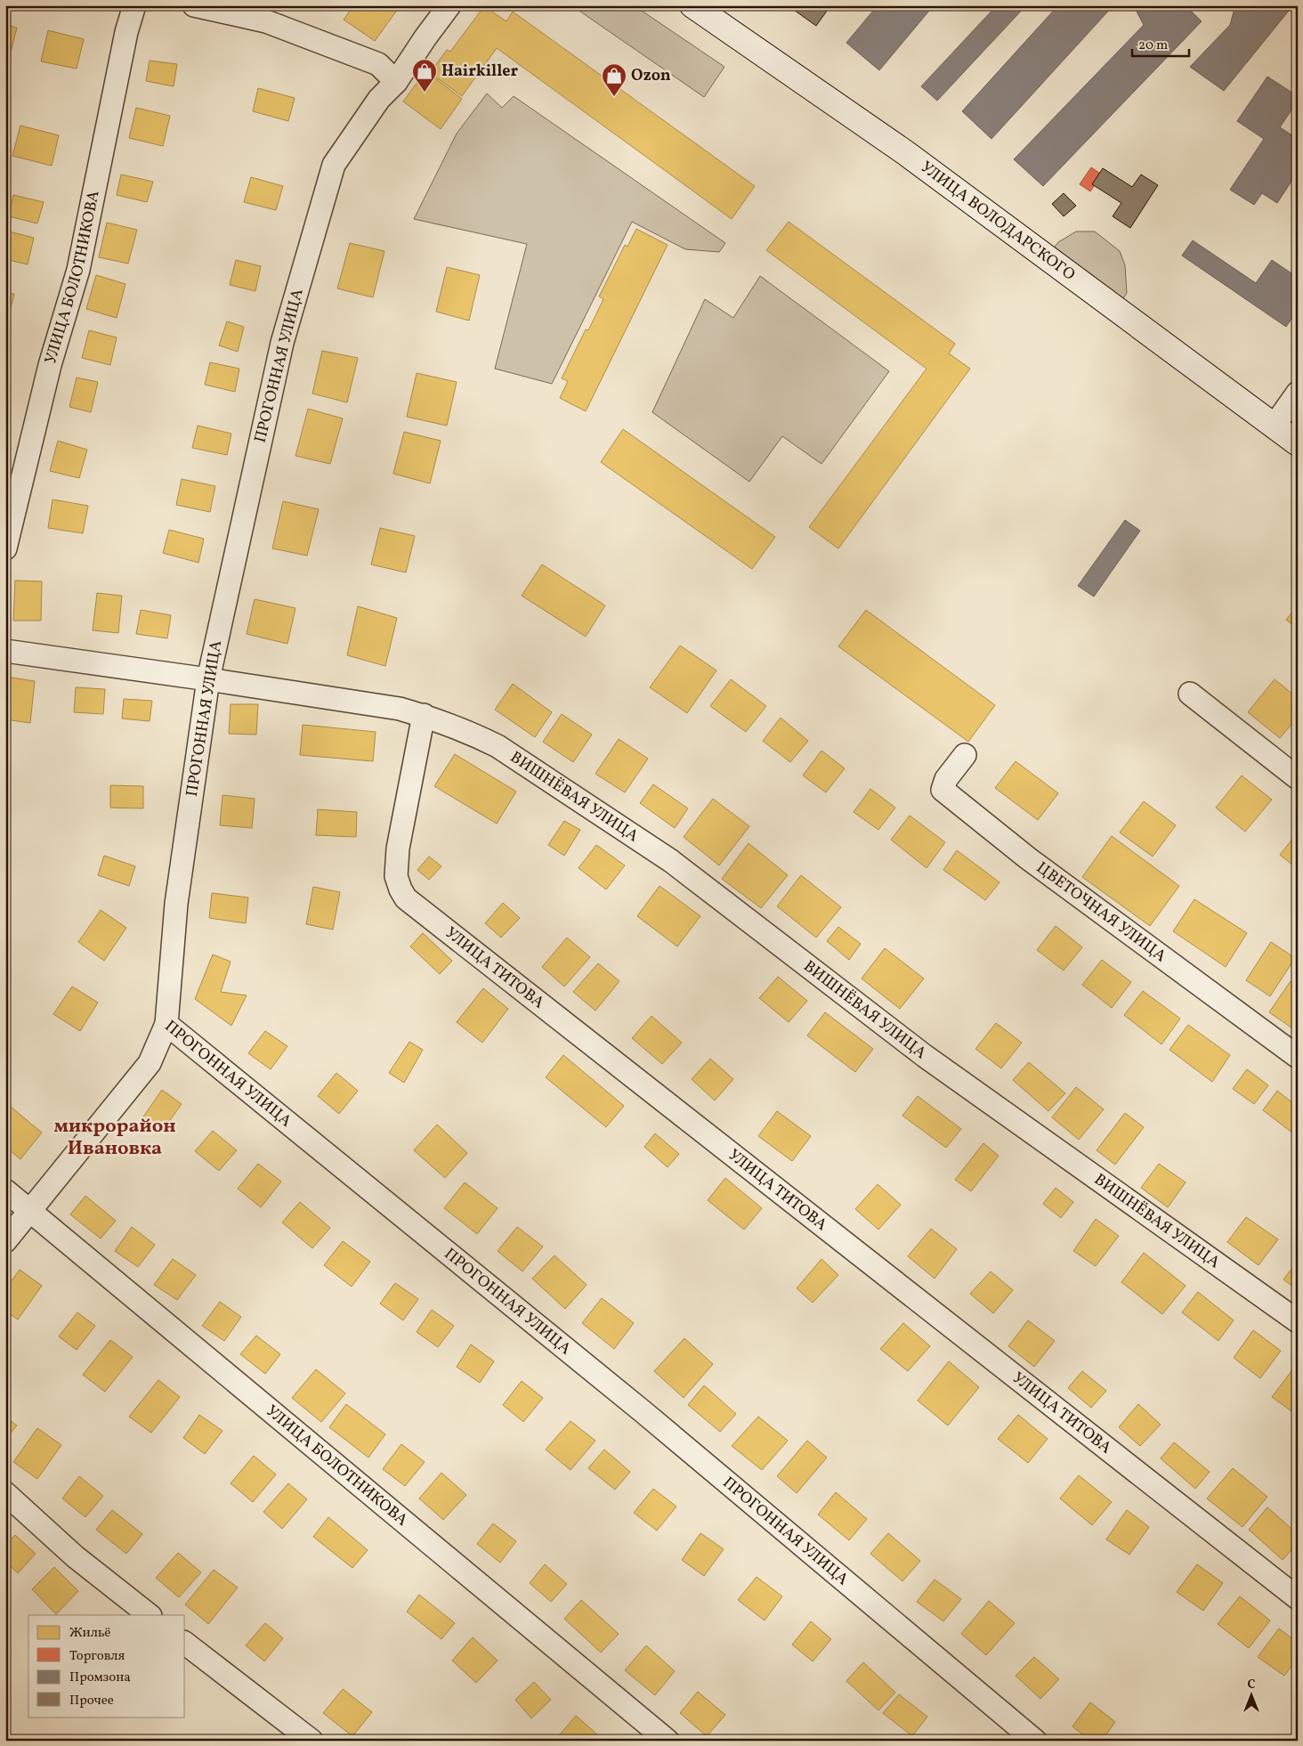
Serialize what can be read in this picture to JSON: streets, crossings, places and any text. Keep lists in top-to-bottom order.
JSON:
{
  "streets": {
    "main road": ["УЛИЦА ВОЛОДАРСКОГО"],
    "street": [
      "УЛИЦА БОЛОТНИКОВА",
      "ПРОГОННАЯ УЛИЦА",
      "ВИШНЁВАЯ УЛИЦА",
      "ЦВЕТОЧНАЯ УЛИЦА",
      "УЛИЦА ТИТОВА"
    ]
  },
  "crossings": [
    ["ПРОГОННАЯ УЛИЦА", "ВИШНЁВАЯ УЛИЦА"],
    ["ВИШНЁВАЯ УЛИЦА", "УЛИЦА ТИТОВА"]
  ],
  "districts": ["микрорайон Ивановка"],
  "places": {
    "shop": ["Hairkiller", "Ozon"]
  },
  "legend": [
    "Жильё",
    "Торговля",
    "Промзона",
    "Прочее"
  ],
  "scale_bar": "20 m",
  "north": "top"
}
